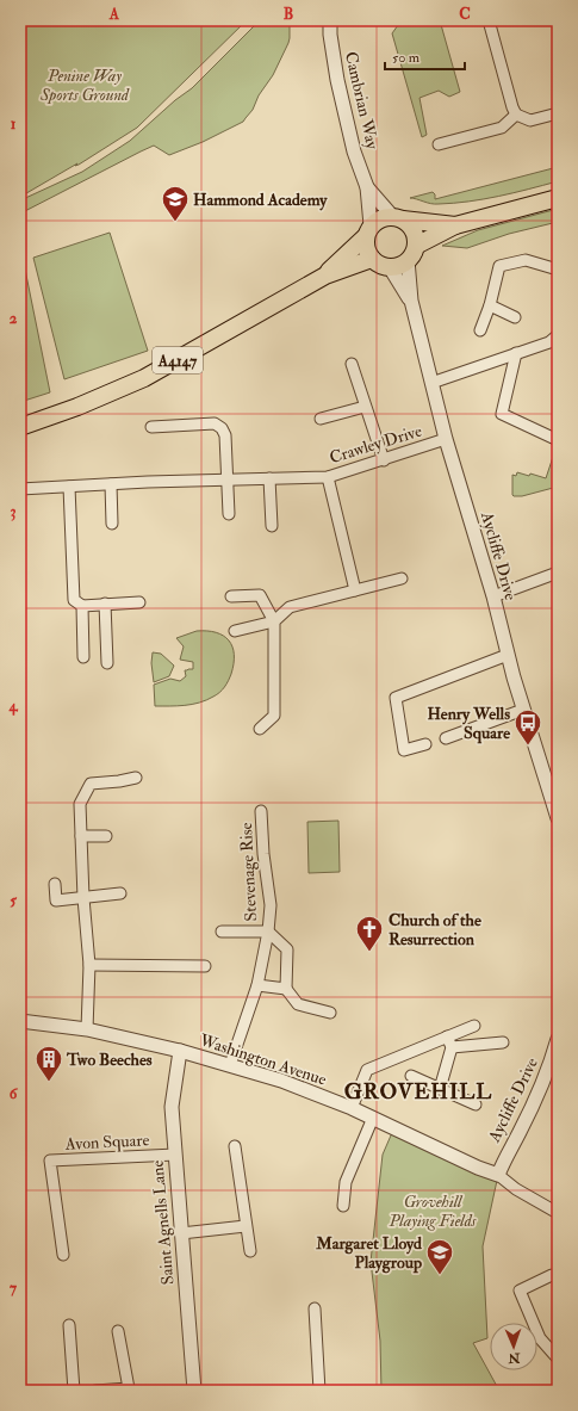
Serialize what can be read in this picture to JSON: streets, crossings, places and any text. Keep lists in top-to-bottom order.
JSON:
{
  "streets": {
    "main road": ["A4147"],
    "street": [
      "Cambrian Way",
      "Crawley Drive",
      "Aycliffe Drive",
      "Stevenage Rise",
      "Washington Avenue",
      "Avon Square",
      "Saint Agnells Lane"
    ]
  },
  "crossings": [
    ["Cambrian Way", "A4147"],
    ["Cambrian Way", "Aycliffe Drive"],
    ["A4147", "Aycliffe Drive"],
    ["Crawley Drive", "Aycliffe Drive"],
    ["Aycliffe Drive", "Washington Avenue"],
    ["Stevenage Rise", "Washington Avenue"],
    ["Washington Avenue", "Saint Agnells Lane"],
    ["Avon Square", "Saint Agnells Lane"]
  ],
  "districts": ["GROVEHILL"],
  "parks": ["Penine Way Sports Ground", "Grovehill Playing Fields"],
  "places": {
    "school or university": ["Hammond Academy", "Margaret Lloyd Playgroup"],
    "bus stop": ["Henry Wells Square"],
    "church": ["Church of the Resurrection"],
    "building": ["Two Beeches"]
  },
  "scale_bar": "50 m",
  "north": "bottom",
  "grid": {
    "columns": ["A", "B", "C"],
    "rows": [
      "1",
      "2",
      "3",
      "4",
      "5",
      "6",
      "7"
    ]
  }
}
